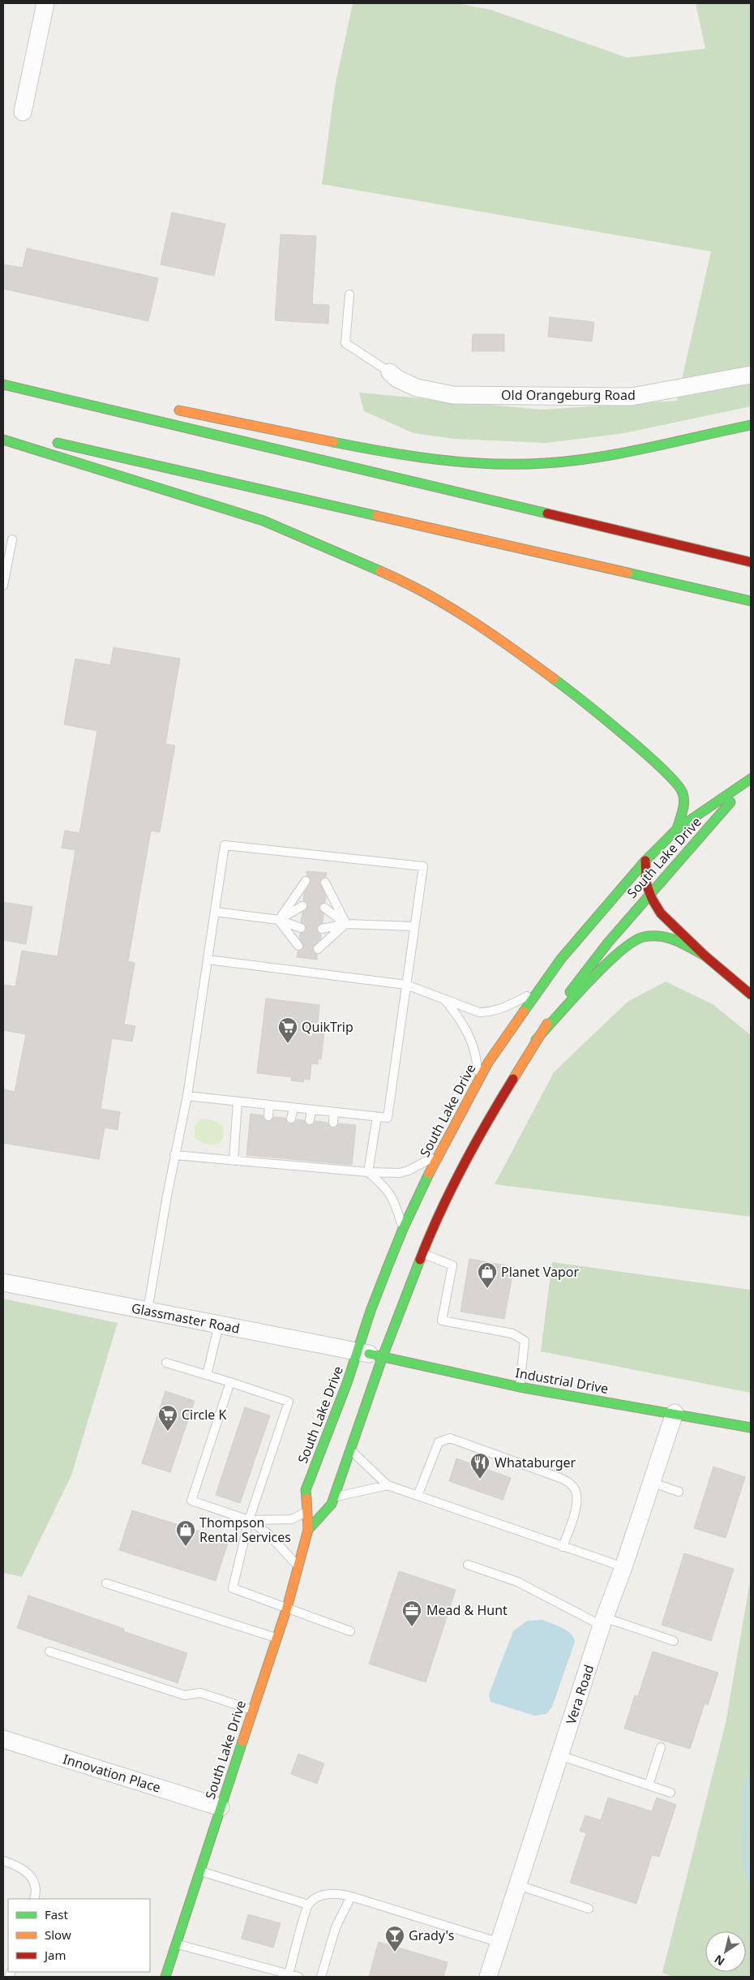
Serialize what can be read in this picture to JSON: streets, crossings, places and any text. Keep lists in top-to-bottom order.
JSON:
{
  "streets": {
    "main road": ["South Lake Drive", "Industrial Drive"],
    "street": [
      "Old Orangeburg Road",
      "Glassmaster Road",
      "Vera Road",
      "Innovation Place"
    ]
  },
  "crossings": [
    ["South Lake Drive", "Glassmaster Road"],
    ["South Lake Drive", "Industrial Drive"],
    ["South Lake Drive", "Innovation Place"],
    ["Glassmaster Road", "Industrial Drive"],
    ["Industrial Drive", "Vera Road"]
  ],
  "places": {
    "supermarket": ["QuikTrip", "Circle K"],
    "shop": ["Planet Vapor", "Thompson Rental Services"],
    "restaurant": ["Whataburger"],
    "office": ["Mead & Hunt"],
    "bar": ["Grady's"]
  },
  "legend": ["Fast", "Slow", "Jam"],
  "north": "bottom left"
}
